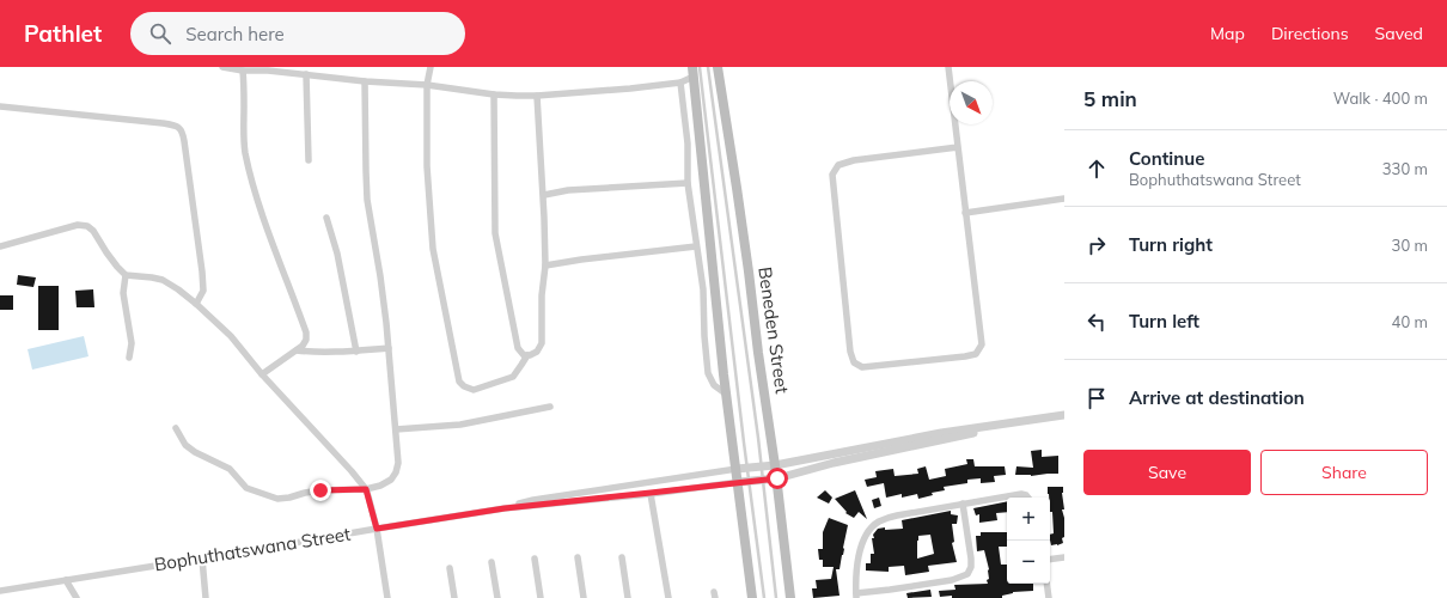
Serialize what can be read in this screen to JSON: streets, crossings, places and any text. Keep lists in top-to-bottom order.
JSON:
{
  "streets": {
    "main road": ["Beneden Street"],
    "street": ["Bophuthatswana Street"]
  },
  "crossings": [
    ["Beneden Street", "Bophuthatswana Street"]
  ],
  "north": "bottom right",
  "page": {
    "header": "Pathlet",
    "search": "Search here",
    "nav": ["Map", "Directions", "Saved"],
    "heading": ["5 min", "Walk · 400 m"],
    "list": [
      ["Continue", "Bophuthatswana Street", "330 m"],
      ["Turn right", "30 m"],
      ["Turn left", "40 m"],
      "Arrive at destination"
    ],
    "buttons": ["Save", "Share"],
    "map_buttons": ["+", "−"]
  }
}
